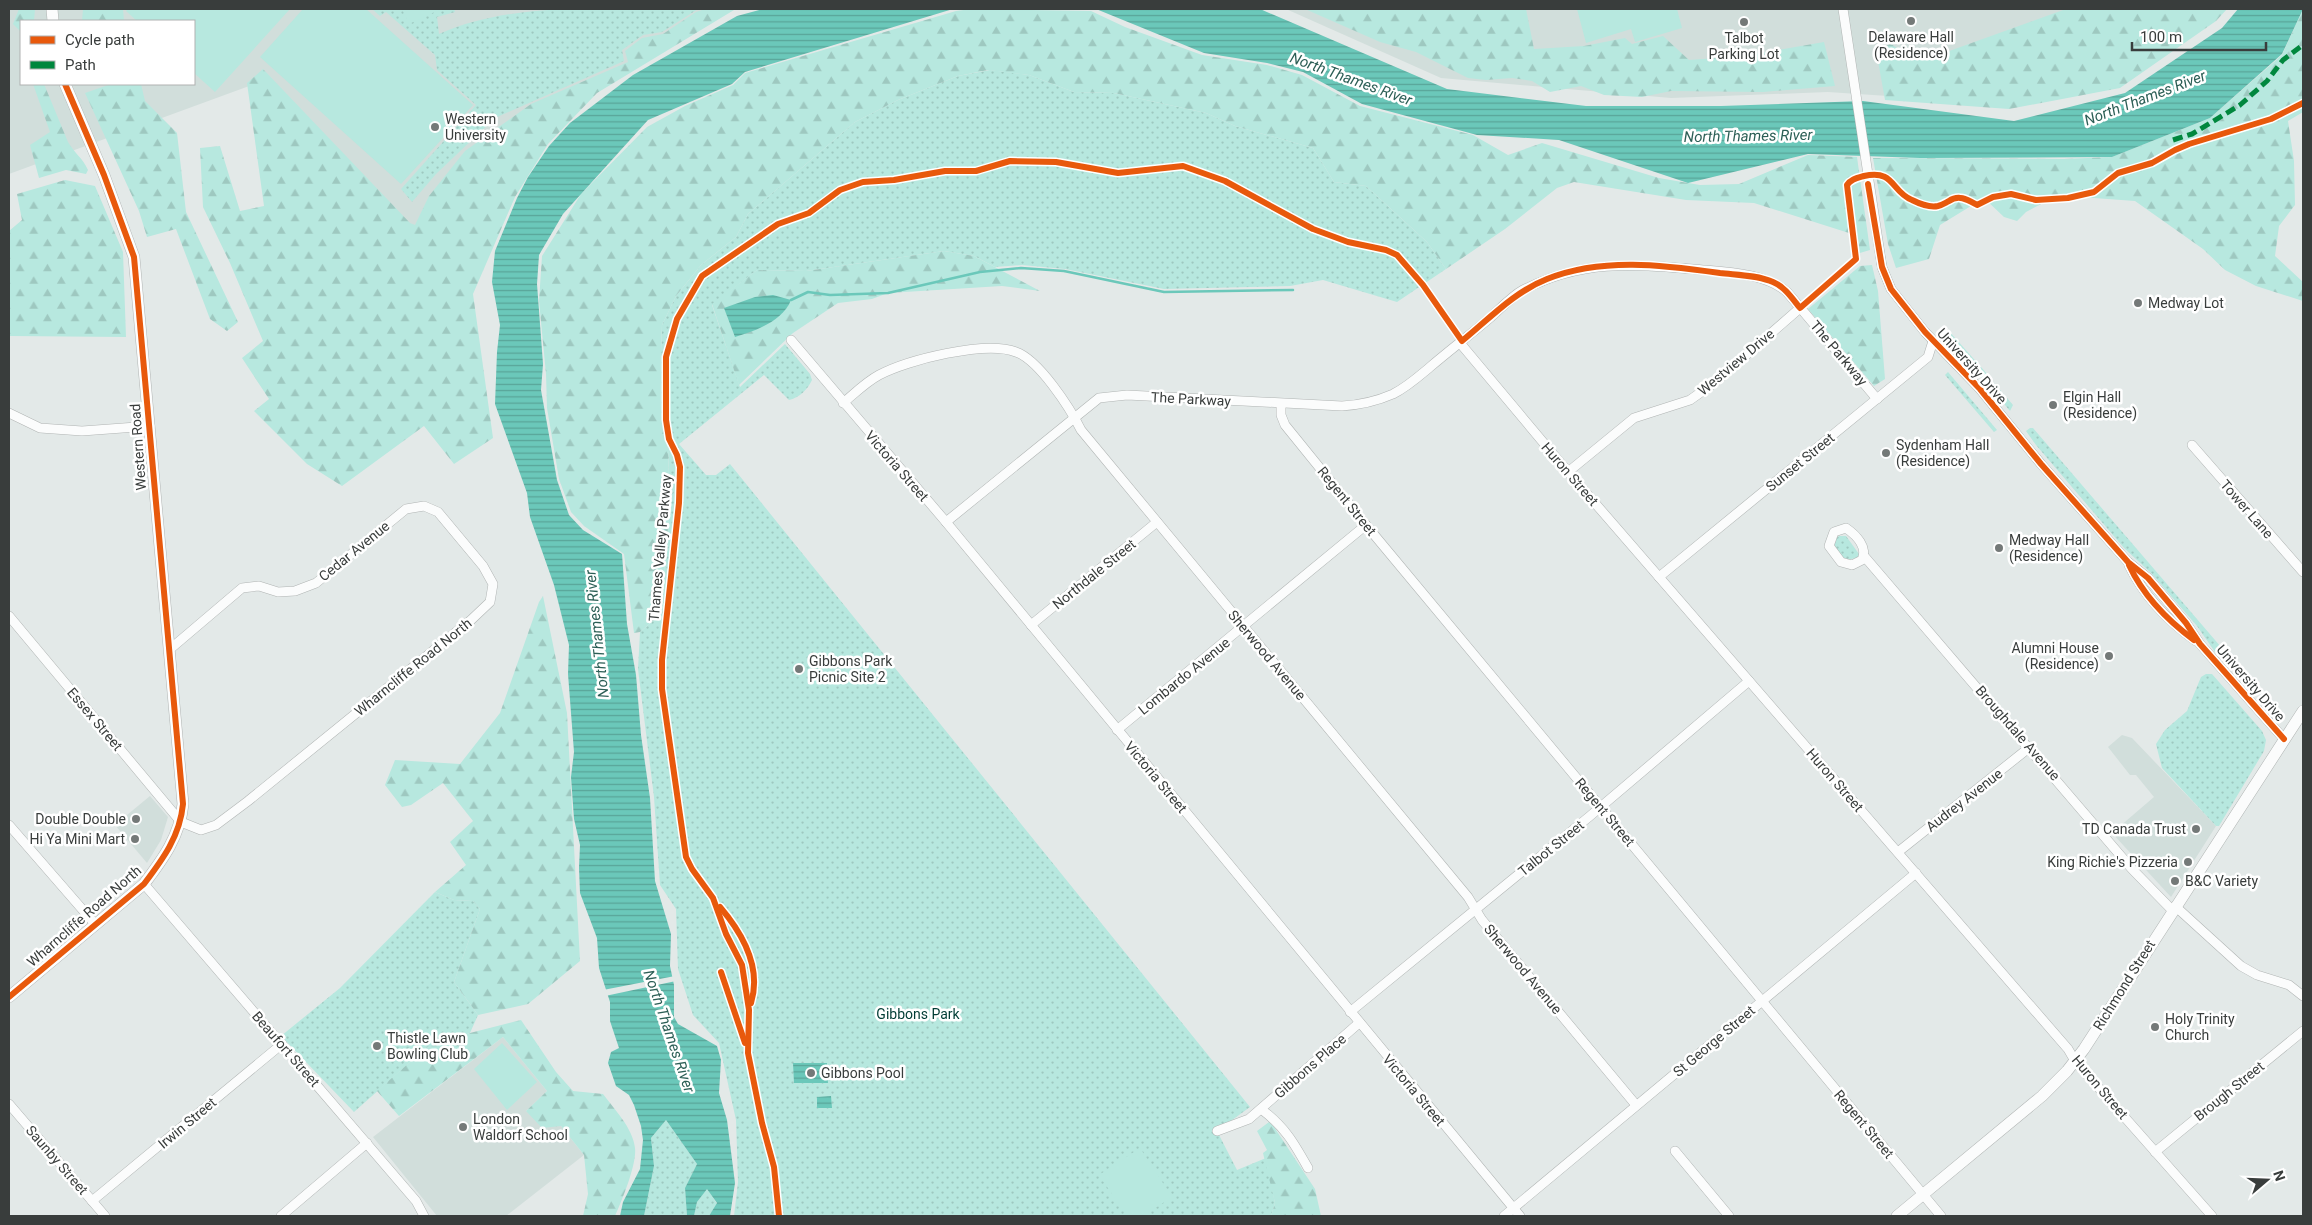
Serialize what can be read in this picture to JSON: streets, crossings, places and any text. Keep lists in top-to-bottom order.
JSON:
{
  "streets": {
    "main road": ["Western Road", "Wharncliffe Road North", "Richmond Street"],
    "street": [
      "The Parkway",
      "Westview Drive",
      "University Drive",
      "Sunset Street",
      "Victoria Street",
      "Huron Street",
      "Regent Street",
      "Tower Lane",
      "Cedar Avenue",
      "Northdale Street",
      "Sherwood Avenue",
      "Lombardo Avenue",
      "Essex Street",
      "Broughdale Avenue",
      "Audrey Avenue",
      "Talbot Street",
      "St George Street",
      "Beaufort Street",
      "Gibbons Place",
      "Brough Street",
      "Irwin Street",
      "Saunby Street"
    ],
    "cycle path": ["Thames Valley Parkway"]
  },
  "crossings": [
    ["The Parkway", "Westview Drive"],
    ["The Parkway", "Sunset Street"],
    ["The Parkway", "Victoria Street"],
    ["The Parkway", "Huron Street"],
    ["The Parkway", "Regent Street"],
    ["The Parkway", "Sherwood Avenue"],
    ["Westview Drive", "Huron Street"],
    ["University Drive", "Sunset Street"],
    ["University Drive", "Richmond Street"],
    ["Western Road", "Cedar Avenue"],
    ["Western Road", "Wharncliffe Road North"],
    ["Western Road", "Essex Street"],
    ["Sunset Street", "Huron Street"],
    ["Victoria Street", "Northdale Street"],
    ["Victoria Street", "Sherwood Avenue"],
    ["Victoria Street", "Lombardo Avenue"],
    ["Victoria Street", "Talbot Street"],
    ["Victoria Street", "St George Street"],
    ["Victoria Street", "Gibbons Place"],
    ["Huron Street", "Audrey Avenue"],
    ["Huron Street", "Talbot Street"],
    ["Huron Street", "Richmond Street"],
    ["Huron Street", "St George Street"],
    ["Huron Street", "Brough Street"],
    ["Regent Street", "Lombardo Avenue"],
    ["Regent Street", "Talbot Street"],
    ["Regent Street", "Richmond Street"],
    ["Regent Street", "St George Street"],
    ["Cedar Avenue", "Wharncliffe Road North"],
    ["Northdale Street", "Sherwood Avenue"],
    ["Sherwood Avenue", "Lombardo Avenue"],
    ["Sherwood Avenue", "Talbot Street"],
    ["Sherwood Avenue", "St George Street"],
    ["Wharncliffe Road North", "Essex Street"],
    ["Wharncliffe Road North", "Beaufort Street"],
    ["Broughdale Avenue", "Audrey Avenue"],
    ["Broughdale Avenue", "Richmond Street"],
    ["Beaufort Street", "Irwin Street"],
    ["Irwin Street", "Saunby Street"]
  ],
  "water": ["North Thames River"],
  "parks": ["Gibbons Park"],
  "places": [
    "Delaware Hall (Residence)",
    "Talbot Parking Lot",
    "Western University",
    "Medway Lot",
    "Elgin Hall (Residence)",
    "Sydenham Hall (Residence)",
    "Medway Hall (Residence)",
    "Alumni House (Residence)",
    "Gibbons Park Picnic Site 2",
    "Double Double",
    "TD Canada Trust",
    "Hi Ya Mini Mart",
    "King Richie's Pizzeria",
    "B&C Variety",
    "Holy Trinity Church",
    "Thistle Lawn Bowling Club",
    "Gibbons Pool",
    "London Waldorf School"
  ],
  "legend": ["Cycle path", "Path"],
  "scale_bar": "100 m",
  "north": "right"
}
